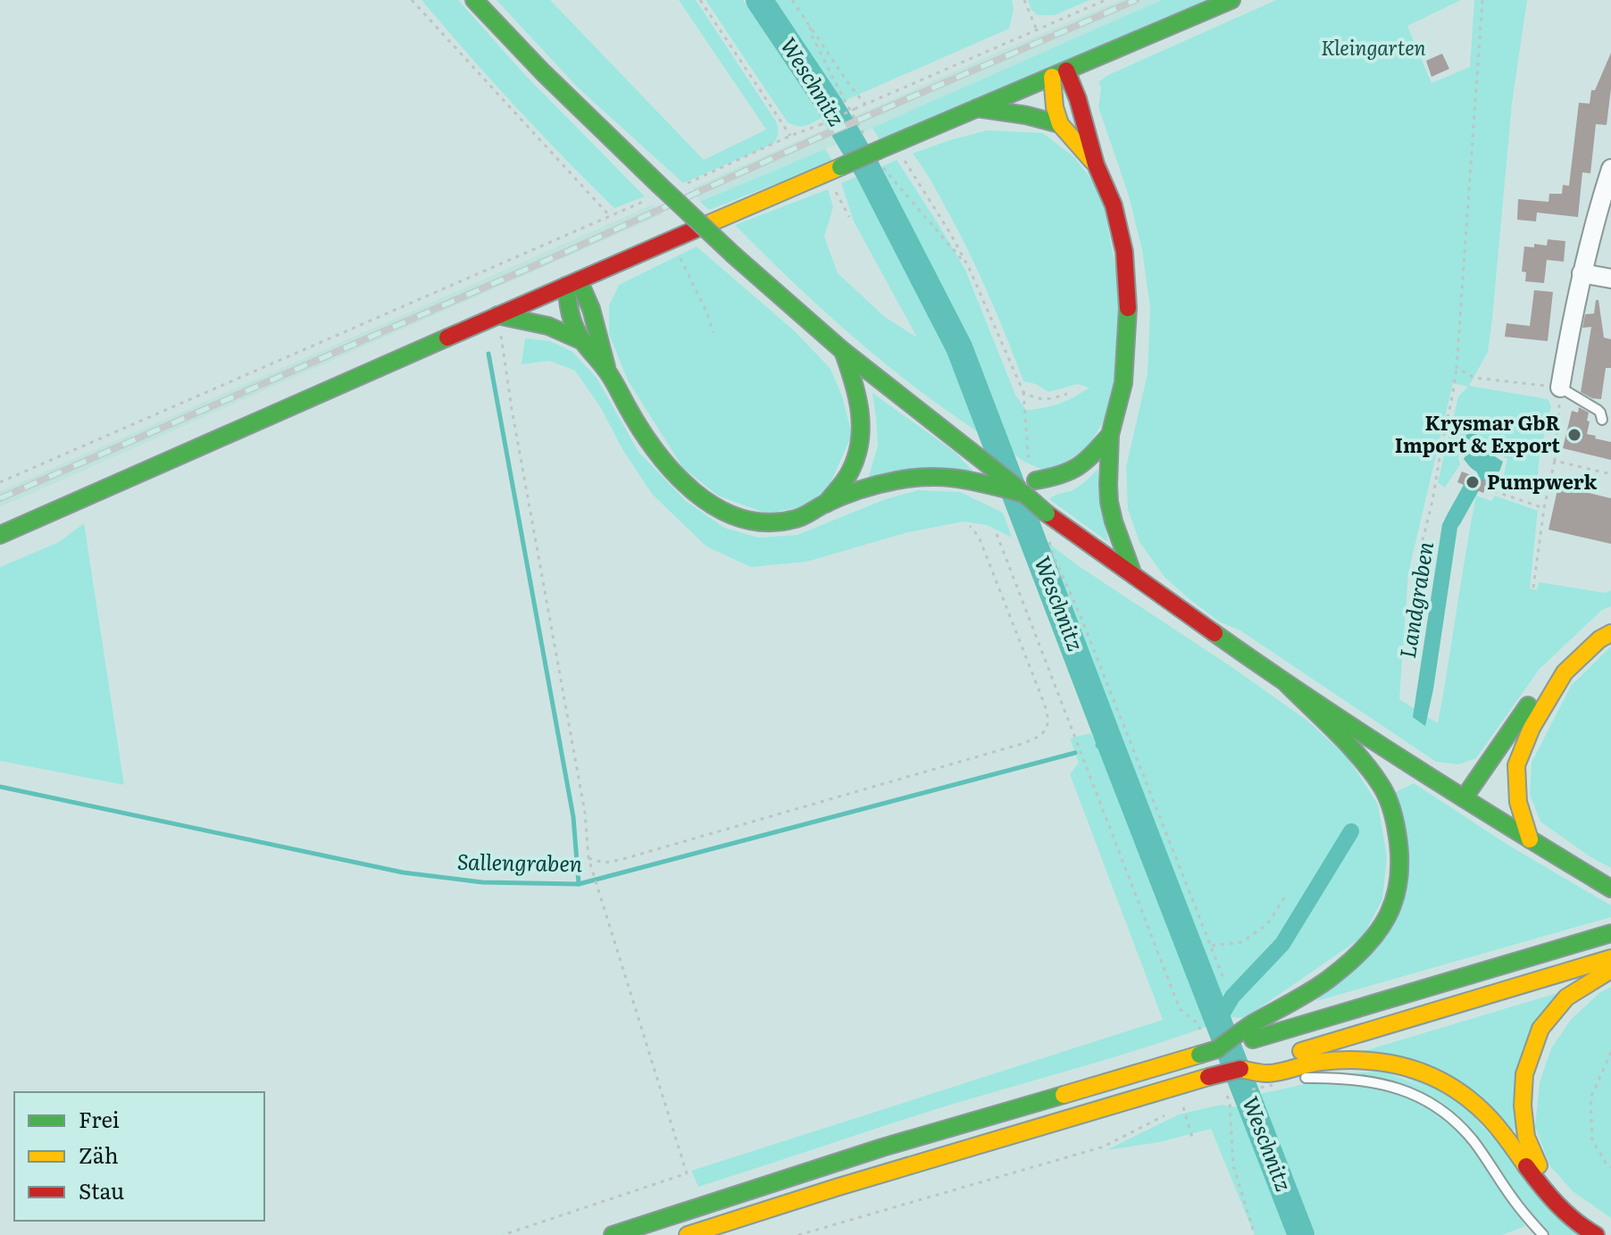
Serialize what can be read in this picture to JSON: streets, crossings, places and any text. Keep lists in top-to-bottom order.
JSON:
{
  "water": ["Weschnitz", "Landgraben", "Sallengraben"],
  "parks": ["Kleingarten"],
  "places": ["Krysmar GbR Import & Export", "Pumpwerk"],
  "legend": ["Frei", "Zäh", "Stau"]
}
